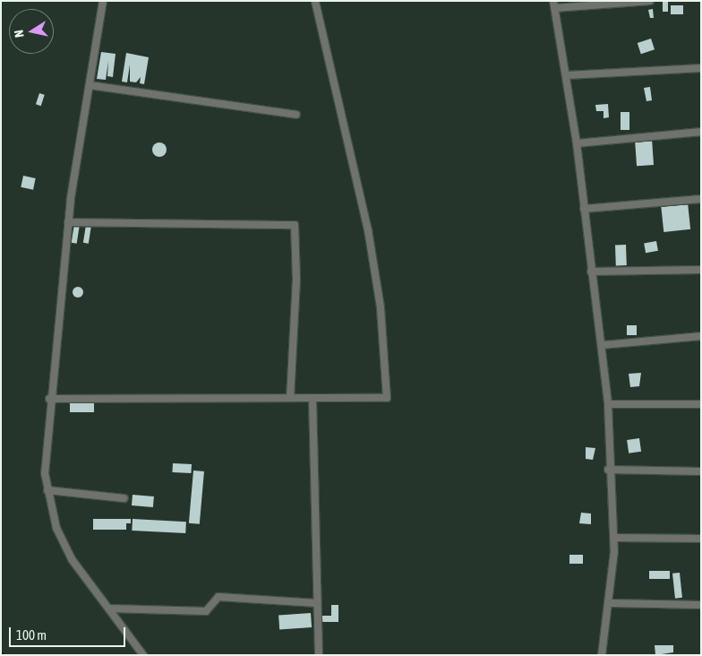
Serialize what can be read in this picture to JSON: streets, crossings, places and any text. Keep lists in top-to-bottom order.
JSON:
{
  "scale_bar": "100 m",
  "north": "left"
}
